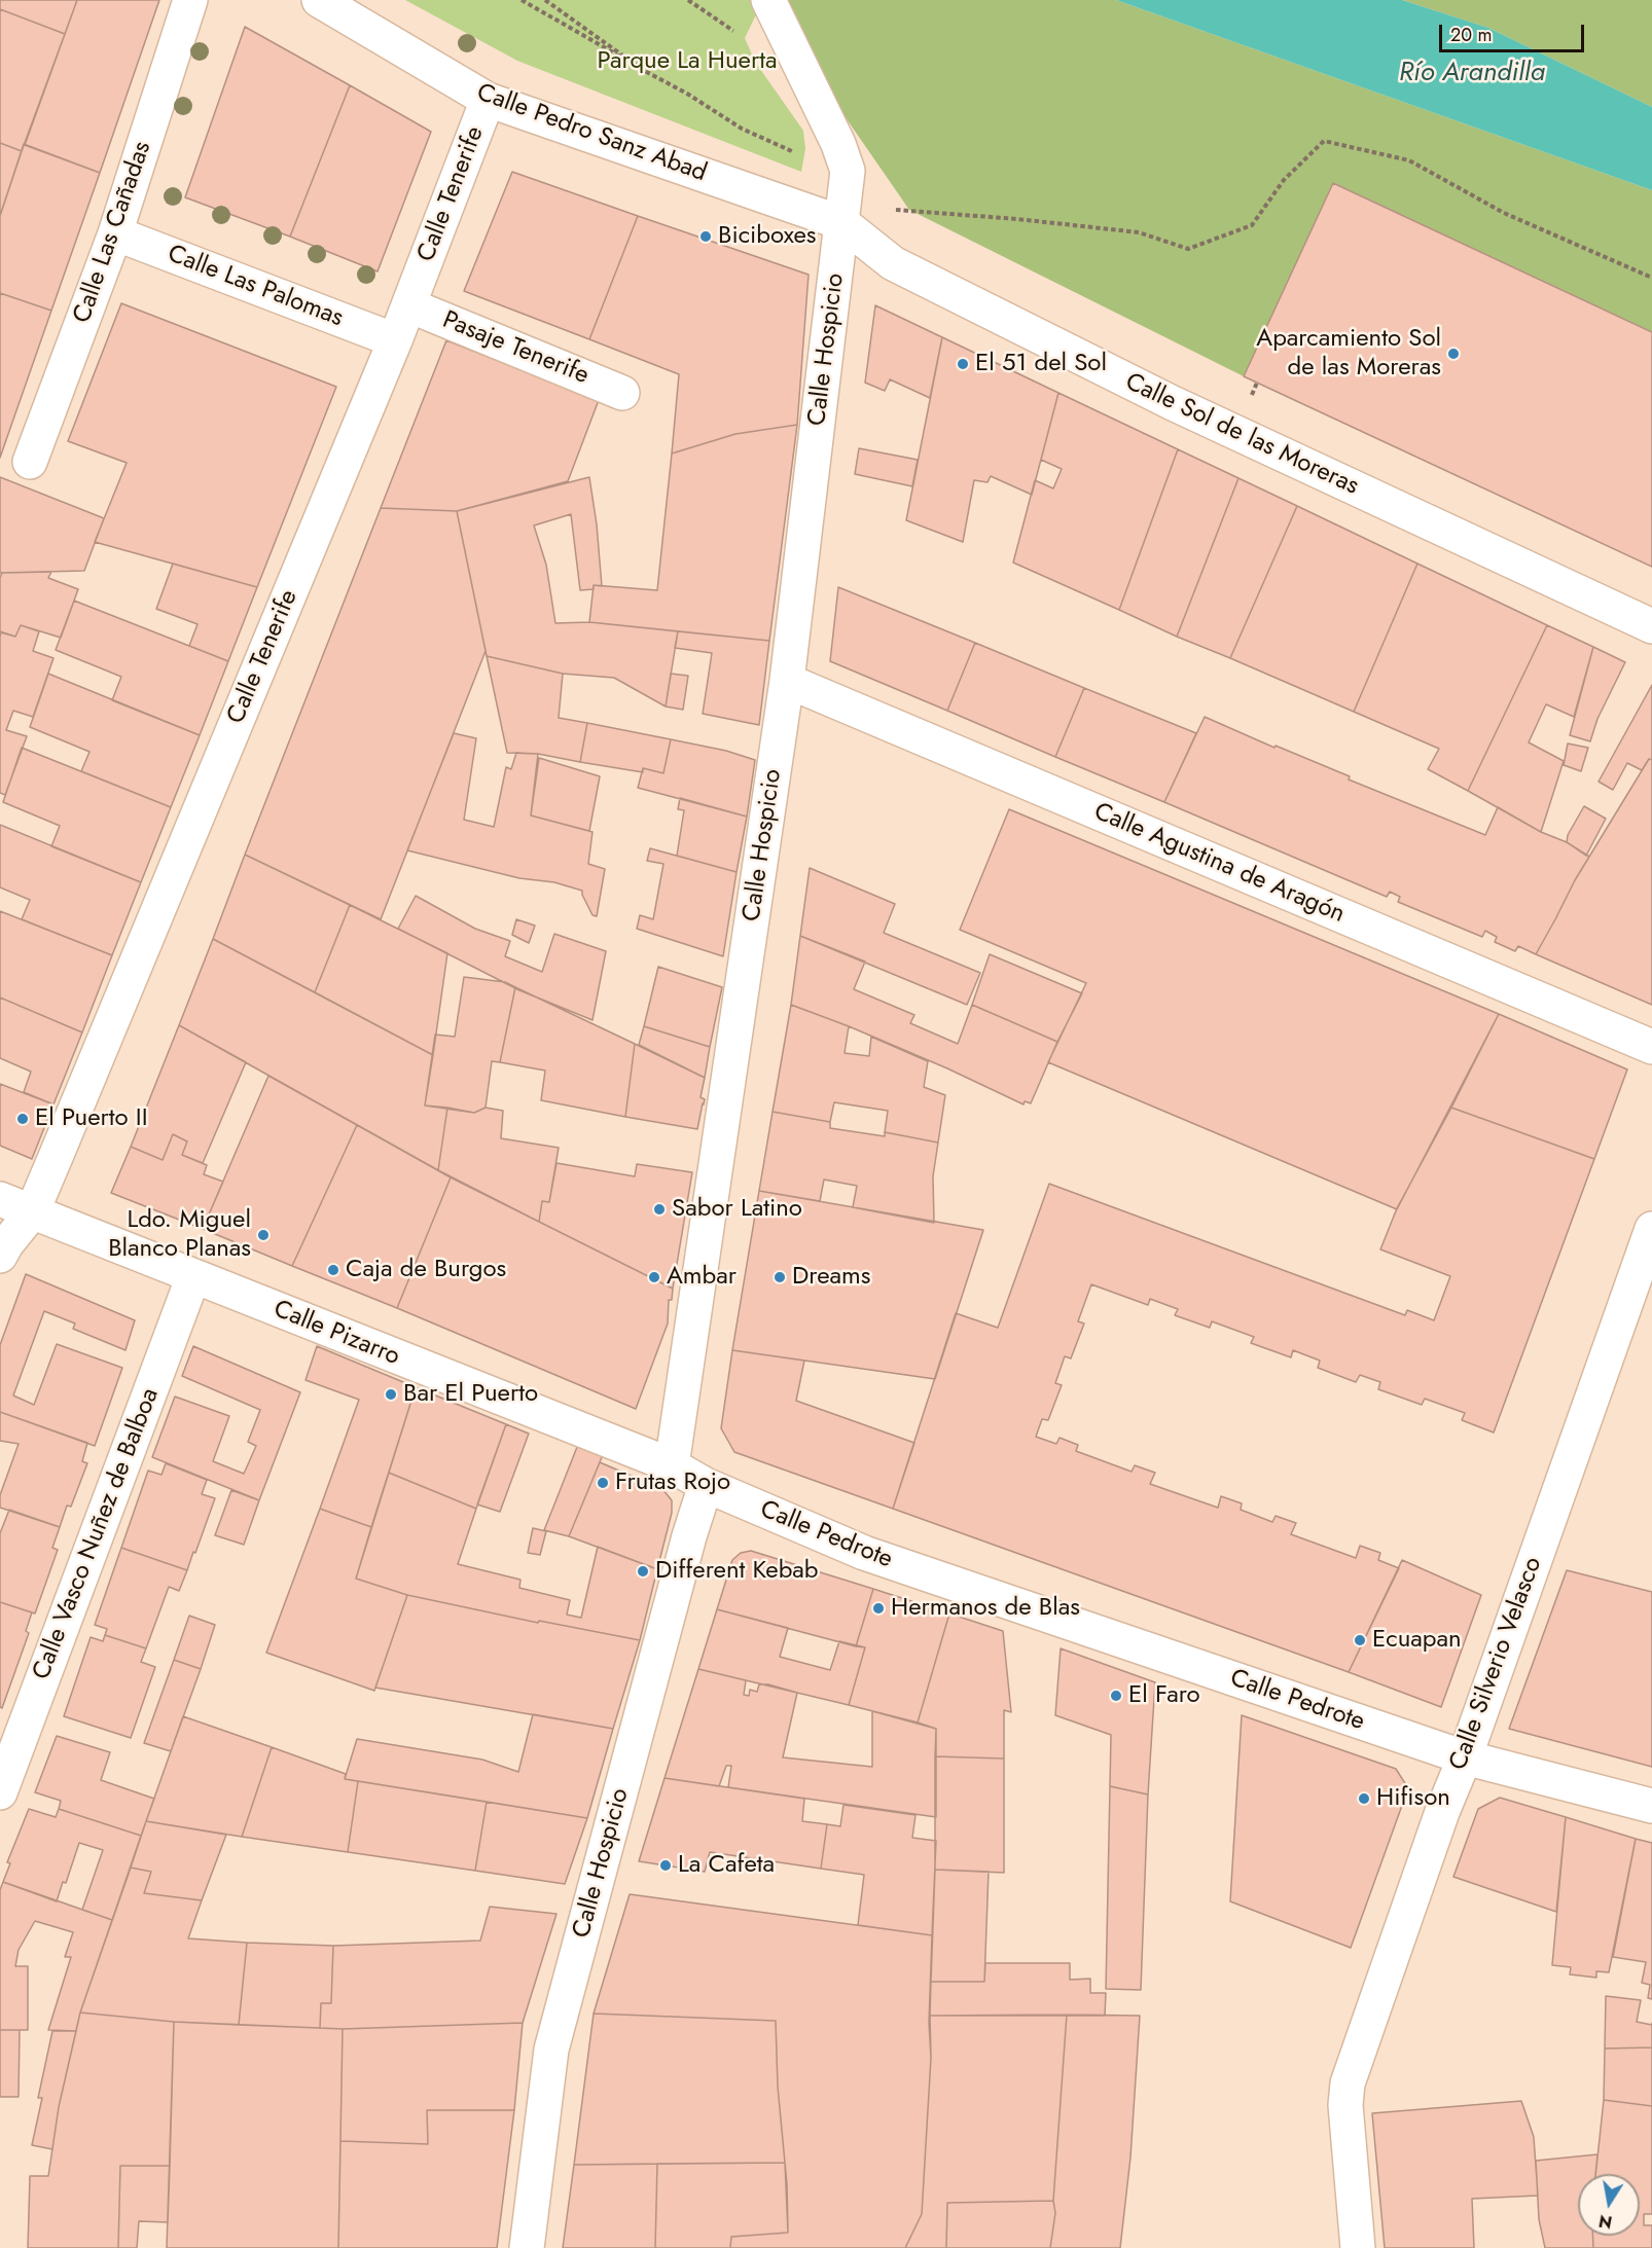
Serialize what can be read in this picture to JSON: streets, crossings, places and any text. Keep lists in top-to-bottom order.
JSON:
{
  "streets": {
    "street": [
      "Calle Pedro Sanz Abad",
      "Calle Tenerife",
      "Calle Las Cañadas",
      "Calle Las Palomas",
      "Pasaje Tenerife",
      "Calle Hospicio",
      "Calle Sol de las Moreras",
      "Calle Agustina de Aragón",
      "Calle Pizarro",
      "Calle Vasco Nuñez de Balboa",
      "Calle Pedrote",
      "Calle Silverio Velasco"
    ]
  },
  "crossings": [
    ["Calle Pedro Sanz Abad", "Calle Tenerife"],
    ["Calle Pedro Sanz Abad", "Calle Hospicio"],
    ["Calle Pedro Sanz Abad", "Calle Sol de las Moreras"],
    ["Calle Tenerife", "Calle Las Palomas"],
    ["Calle Tenerife", "Pasaje Tenerife"],
    ["Calle Tenerife", "Calle Pizarro"],
    ["Calle Las Cañadas", "Calle Las Palomas"],
    ["Calle Hospicio", "Calle Sol de las Moreras"],
    ["Calle Hospicio", "Calle Agustina de Aragón"],
    ["Calle Hospicio", "Calle Pizarro"],
    ["Calle Hospicio", "Calle Pedrote"],
    ["Calle Pizarro", "Calle Vasco Nuñez de Balboa"],
    ["Calle Pizarro", "Calle Pedrote"],
    ["Calle Pedrote", "Calle Silverio Velasco"]
  ],
  "water": ["Río Arandilla"],
  "parks": ["Parque La Huerta"],
  "places": [
    "Biciboxes",
    "Aparcamiento Sol de las Moreras",
    "El 51 del Sol",
    "El Puerto II",
    "Sabor Latino",
    "Ldo. Miguel Blanco Planas",
    "Caja de Burgos",
    "Ambar",
    "Dreams",
    "Bar El Puerto",
    "Frutas Rojo",
    "Different Kebab",
    "Hermanos de Blas",
    "Ecuapan",
    "El Faro",
    "Hifison",
    "La Cafeta"
  ],
  "scale_bar": "20 m",
  "north": "bottom"
}
